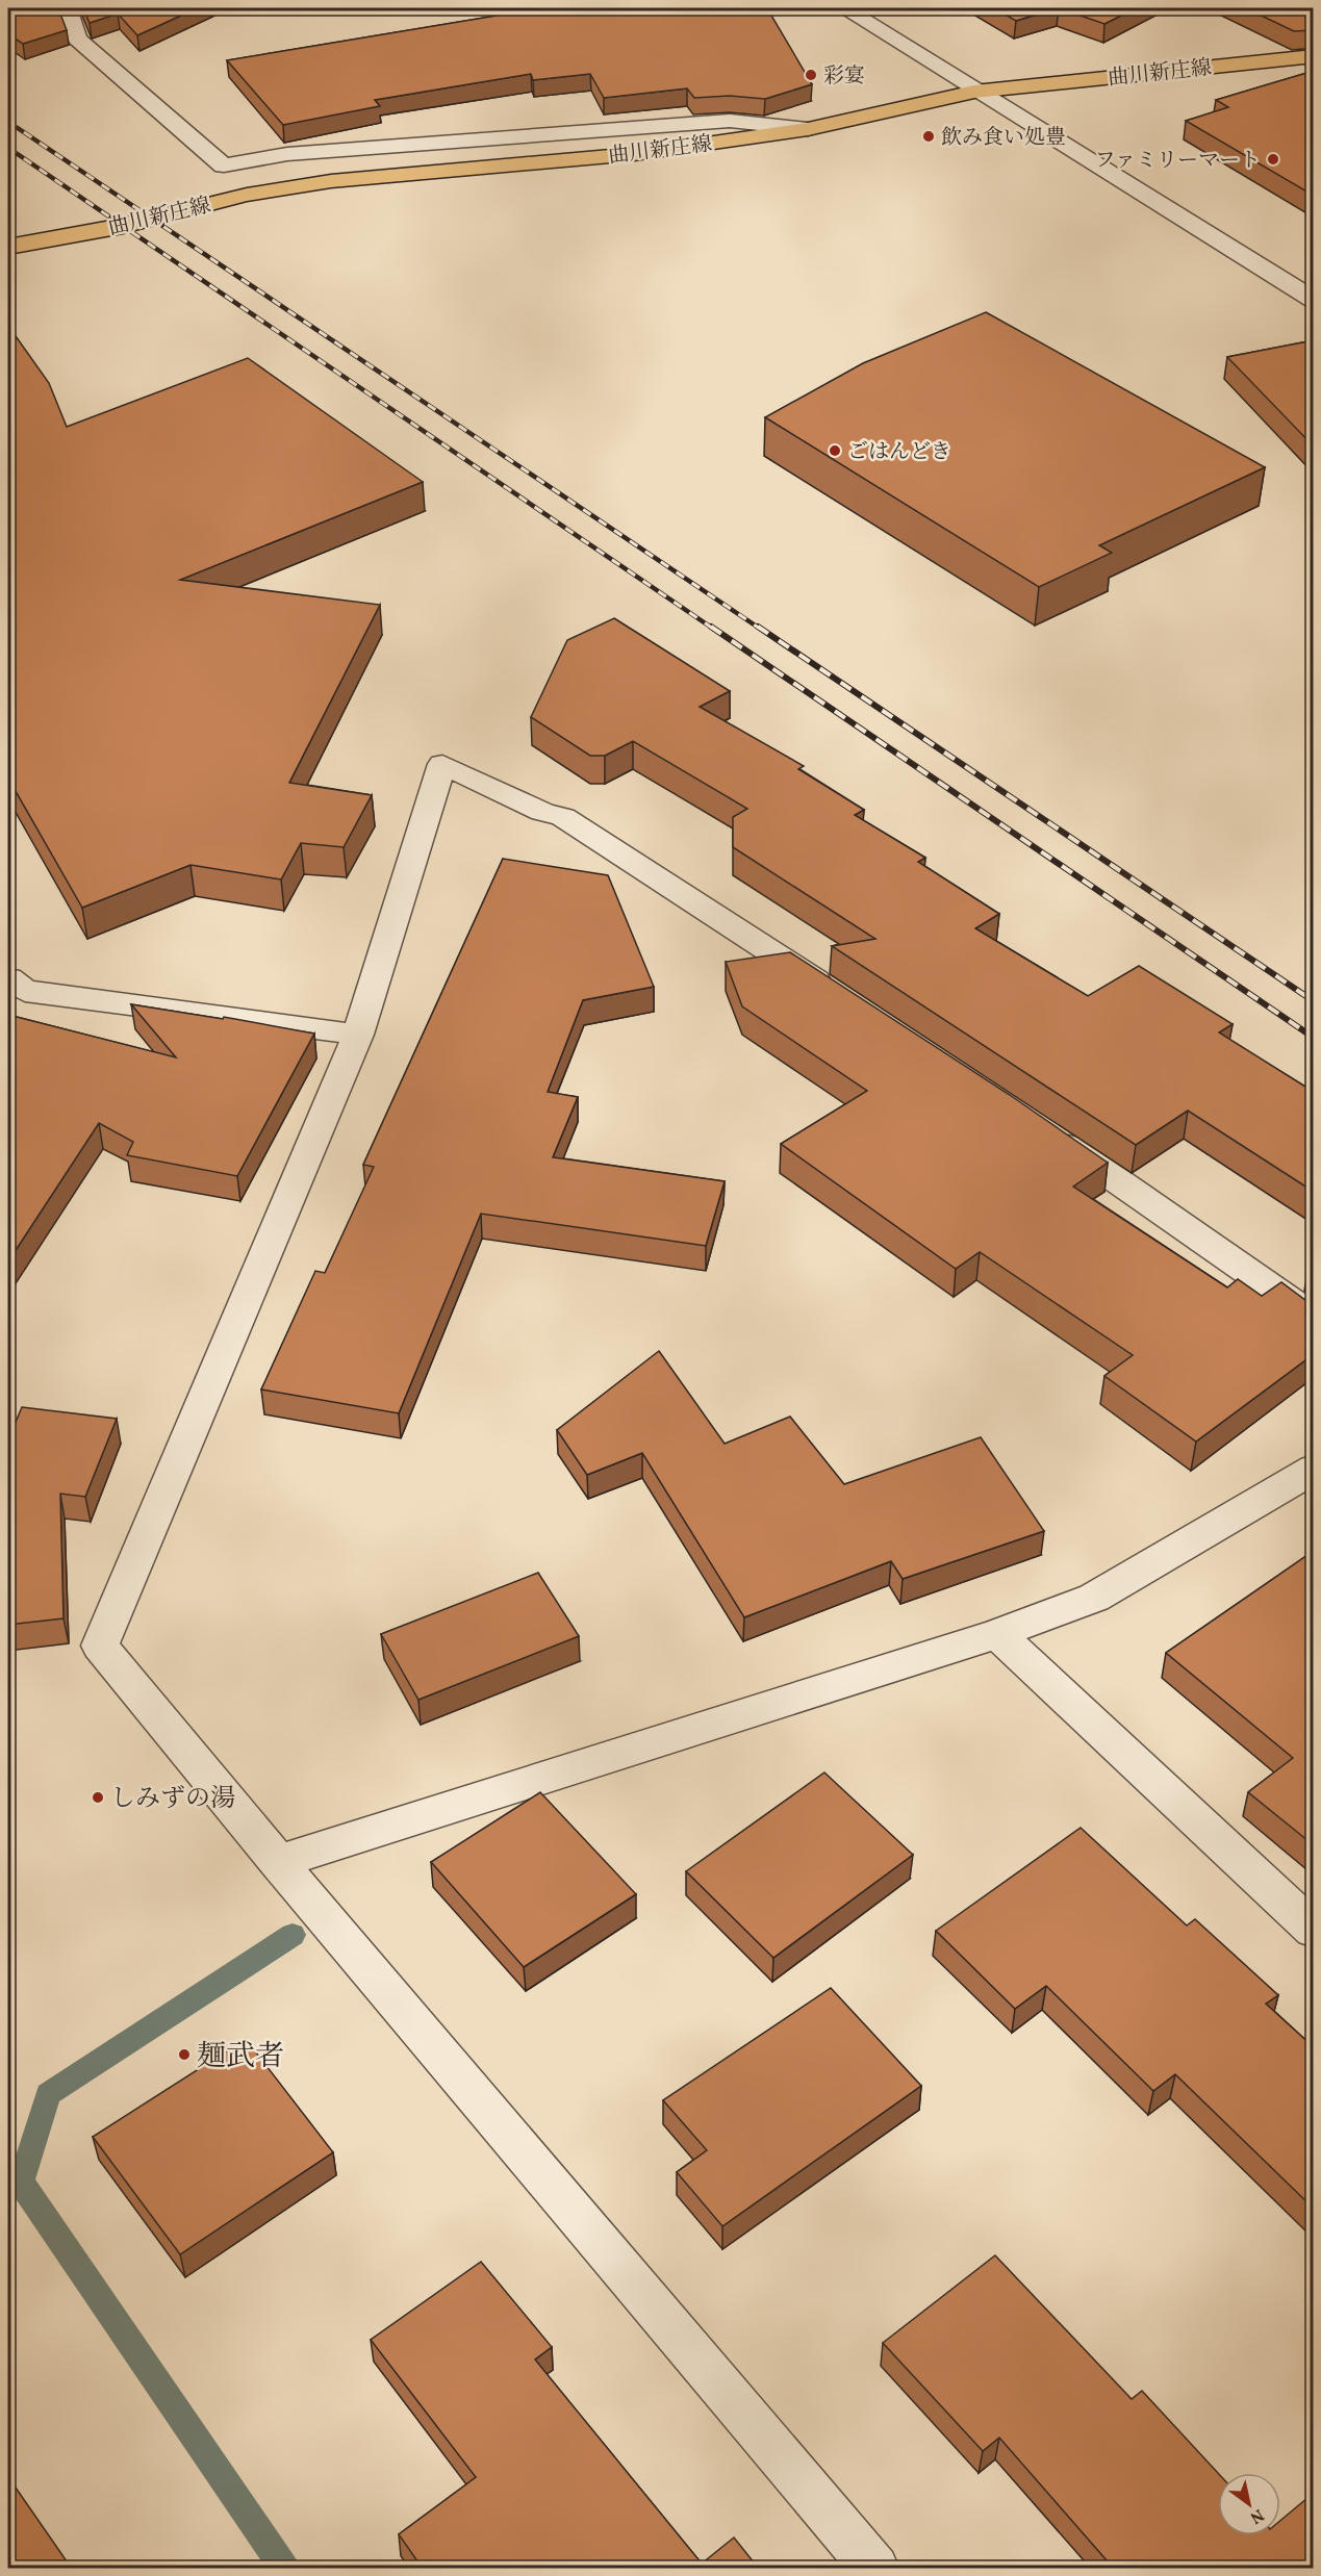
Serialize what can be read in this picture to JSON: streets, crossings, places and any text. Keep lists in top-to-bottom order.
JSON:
{
  "streets": {
    "main road": ["曲川新庄線"]
  },
  "places": [
    "彩宴",
    "飲み食い処豊",
    "ファミリーマート",
    "ごはんどき",
    "しみずの湯",
    "麺武者"
  ],
  "north": "bottom right"
}
